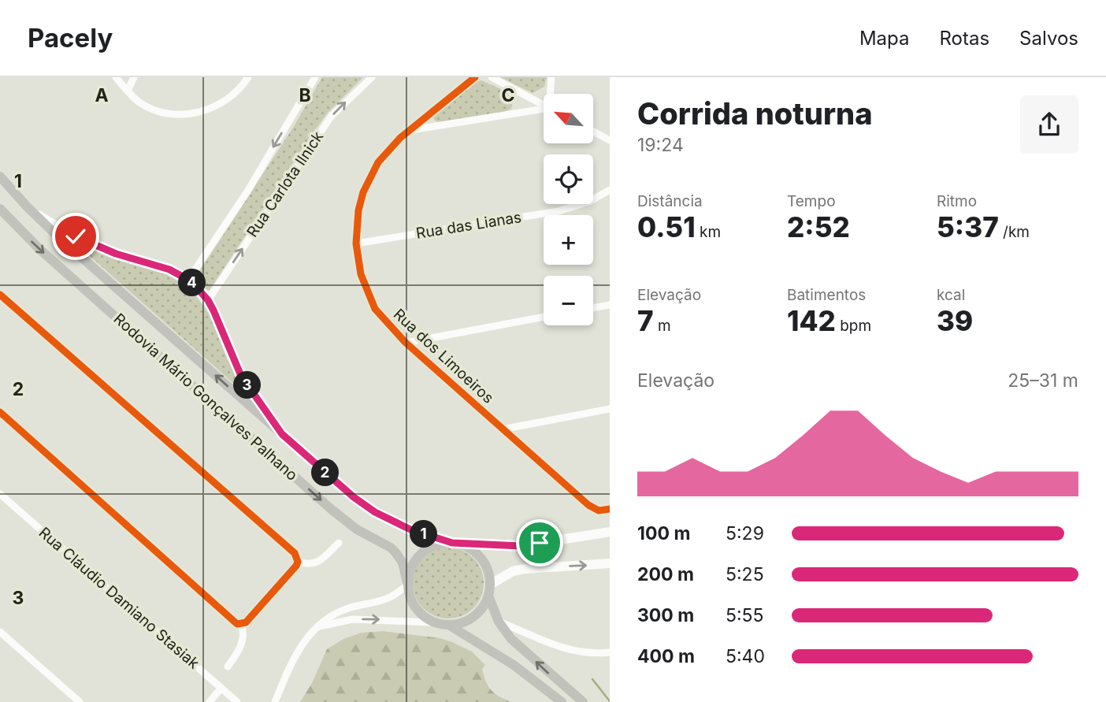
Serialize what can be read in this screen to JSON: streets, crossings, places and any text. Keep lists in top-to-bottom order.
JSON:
{
  "streets": {
    "main road": ["Rodovia Mário Gonçalves Palhano"],
    "street": [
      "Rua Carlota Ilnick",
      "Rua das Lianas",
      "Rua dos Limoeiros",
      "Rua Cláudio Damiano Stasiak"
    ]
  },
  "crossings": [
    ["Rua das Lianas", "Rua dos Limoeiros"]
  ],
  "north": "top left",
  "page": {
    "header": "Pacely",
    "nav": ["Mapa", "Rotas", "Salvos"],
    "heading": ["Corrida noturna", "19:24"],
    "map_buttons": ["+", "−"],
    "stats": [
      ["Distância", "0.51 km"],
      ["Tempo", "2:52"],
      ["Ritmo", "5:37 /km"],
      ["Elevação", "7 m"],
      ["Batimentos", "142 bpm"],
      ["kcal", "39"]
    ],
    "pins": [
      "4",
      "3",
      "2",
      "1"
    ],
    "chart": ["Elevação", "25–31 m"],
    "list": [
      {
        "name": "100 m",
        "note": "5:29"
      },
      {
        "name": "200 m",
        "note": "5:25"
      },
      {
        "name": "300 m",
        "note": "5:55"
      },
      {
        "name": "400 m",
        "note": "5:40"
      }
    ]
  },
  "grid": {
    "columns": ["A", "B", "C"],
    "rows": ["1", "2", "3"]
  }
}
